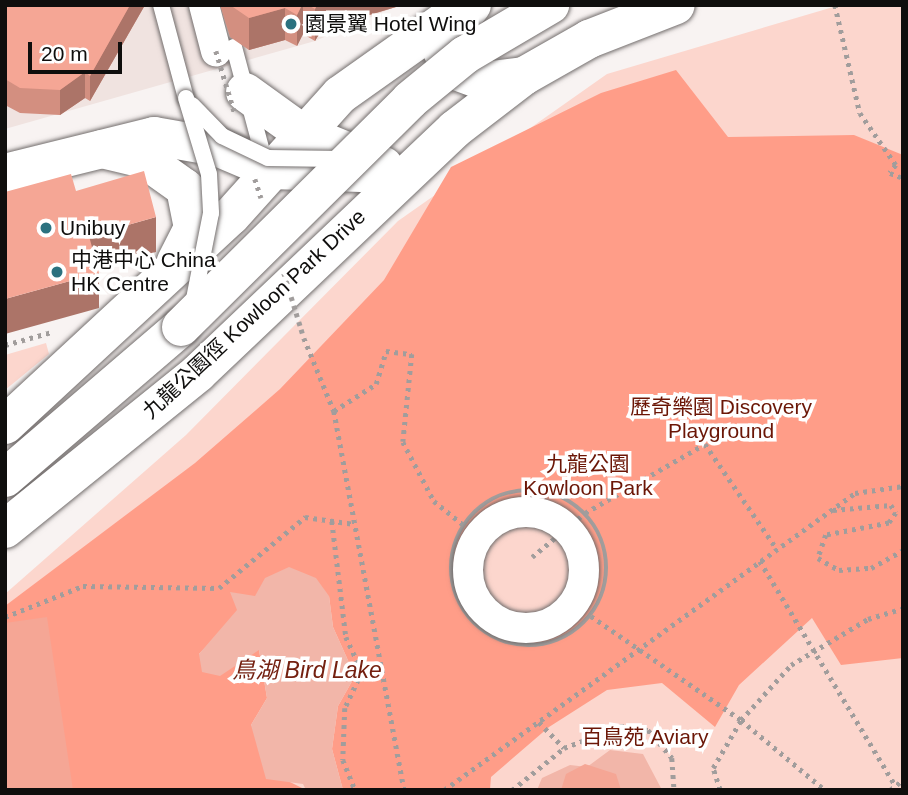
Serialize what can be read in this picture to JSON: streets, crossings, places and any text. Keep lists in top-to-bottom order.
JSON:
{
  "streets": {
    "main road": ["九龍公園徑 Kowloon Park Drive"]
  },
  "water": ["鳥湖 Bird Lake"],
  "parks": ["歷奇樂園 Discovery Playground", "九龍公園 Kowloon Park", "百鳥苑 Aviary"],
  "places": ["園景翼 Hotel Wing", "Unibuy", "中港中心 China HK Centre"],
  "scale_bar": "20 m"
}
